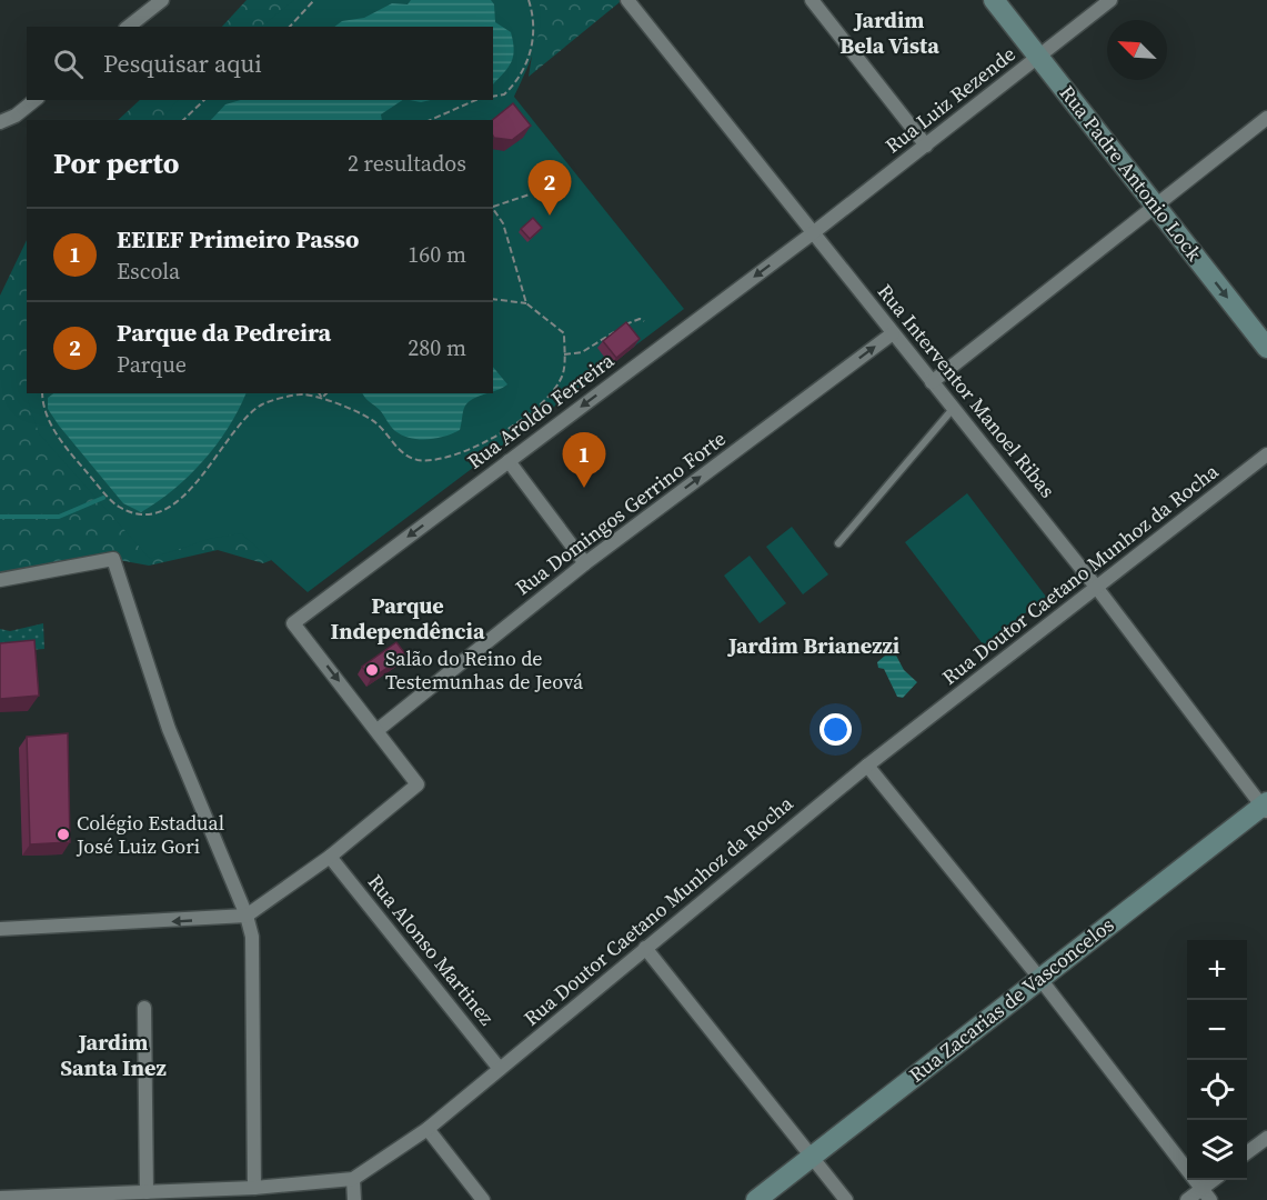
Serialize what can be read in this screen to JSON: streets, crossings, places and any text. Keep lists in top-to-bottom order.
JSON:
{
  "streets": {
    "street": [
      "Rua Luiz Rezende",
      "Rua Padre Antonio Lock",
      "Rua Interventor Manoel Ribas",
      "Rua Aroldo Ferreira",
      "Rua Domingos Gerrino Forte",
      "Rua Doutor Caetano Munhoz da Rocha",
      "Rua Alonso Martinez",
      "Rua Zacarias de Vasconcelos"
    ]
  },
  "crossings": [
    ["Rua Luiz Rezende", "Rua Padre Antonio Lock"],
    ["Rua Luiz Rezende", "Rua Interventor Manoel Ribas"],
    ["Rua Luiz Rezende", "Rua Aroldo Ferreira"],
    ["Rua Interventor Manoel Ribas", "Rua Aroldo Ferreira"],
    ["Rua Interventor Manoel Ribas", "Rua Domingos Gerrino Forte"],
    ["Rua Interventor Manoel Ribas", "Rua Doutor Caetano Munhoz da Rocha"],
    ["Rua Interventor Manoel Ribas", "Rua Zacarias de Vasconcelos"],
    ["Rua Aroldo Ferreira", "Rua Domingos Gerrino Forte"],
    ["Rua Doutor Caetano Munhoz da Rocha", "Rua Alonso Martinez"]
  ],
  "one_way": ["Rua Padre Antonio Lock", "Rua Aroldo Ferreira", "Rua Domingos Gerrino Forte"],
  "districts": [
    "Jardim Bela Vista",
    "Parque Independência",
    "Jardim Brianezzi",
    "Jardim Santa Inez"
  ],
  "places": ["Salão do Reino de Testemunhas de Jeová", "Colégio Estadual José Luiz Gori"],
  "north": "top left",
  "page": {
    "search": "Pesquisar aqui",
    "heading": ["Por perto", "2 resultados"],
    "pins": ["2", "1"],
    "list": [
      {
        "mark": "1",
        "name": "EEIEF Primeiro Passo",
        "note": "Escola",
        "value": "160 m"
      },
      {
        "mark": "2",
        "name": "Parque da Pedreira",
        "note": "Parque",
        "value": "280 m"
      }
    ],
    "map_buttons": ["+", "−"]
  }
}
